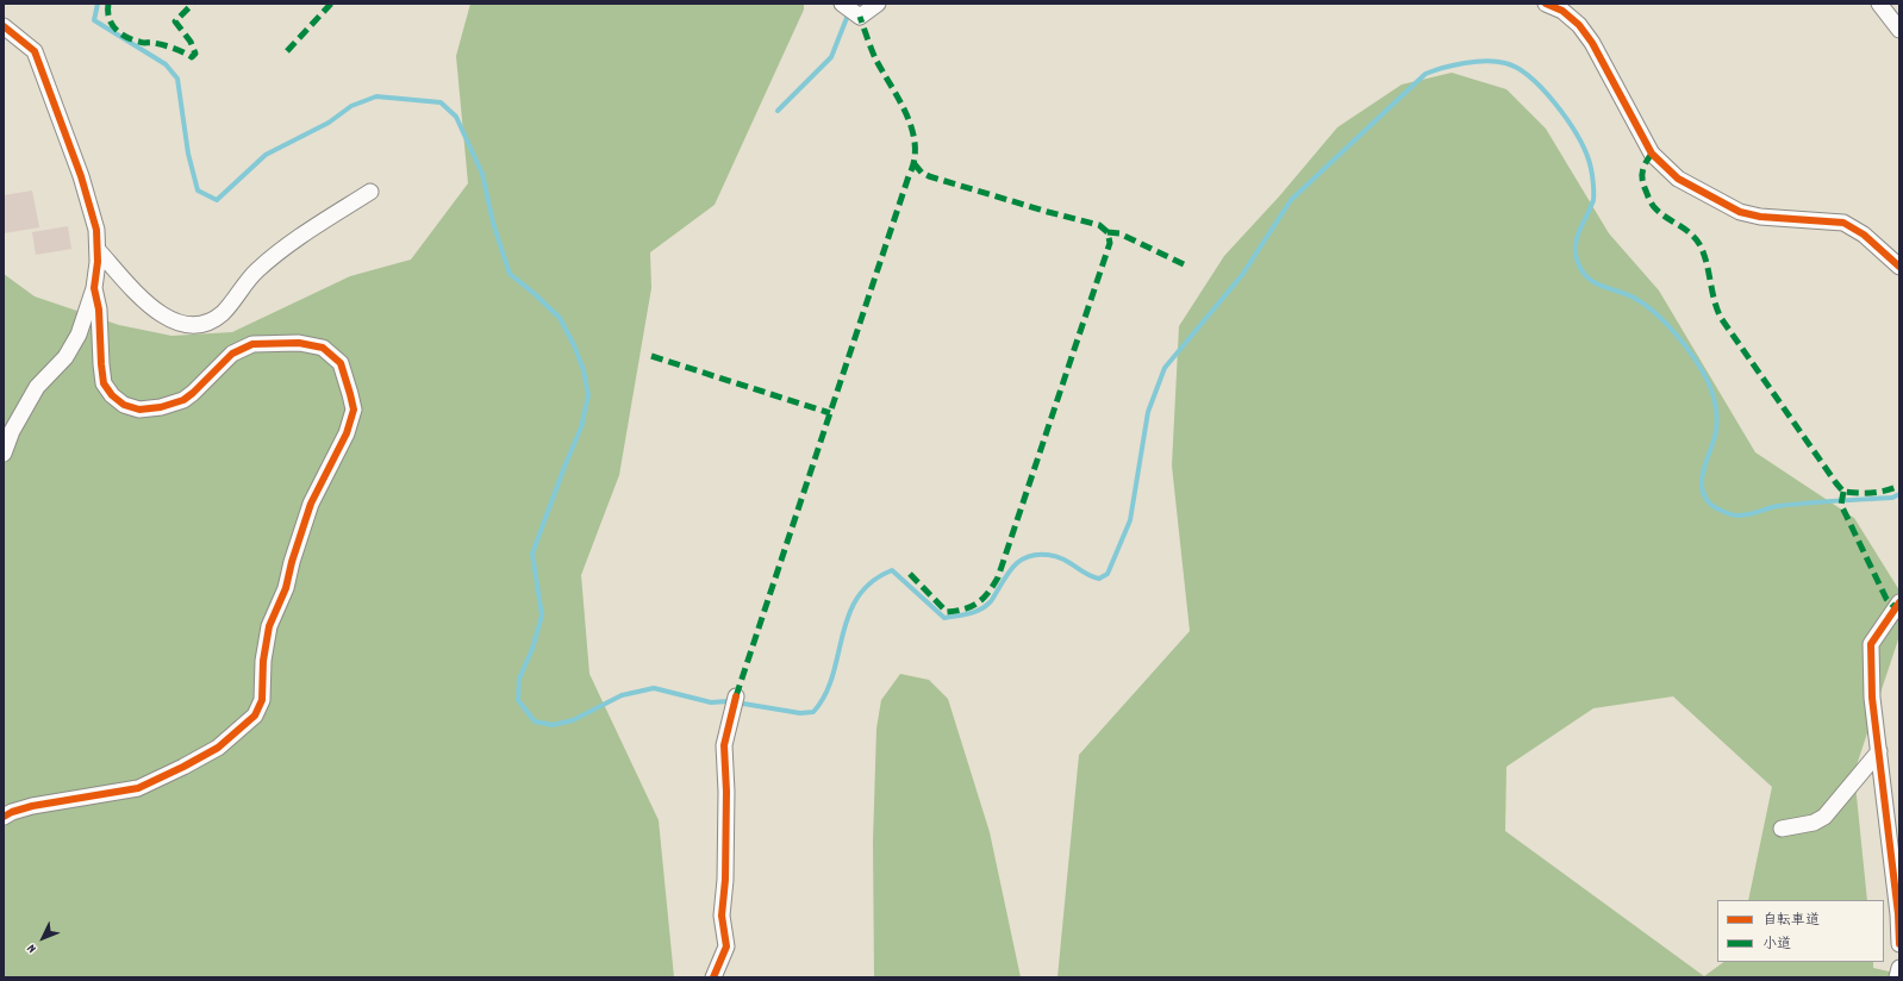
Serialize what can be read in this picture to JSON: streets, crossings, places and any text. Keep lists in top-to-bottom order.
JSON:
{
  "legend": ["自転車道", "小道"],
  "north": "bottom left"
}
